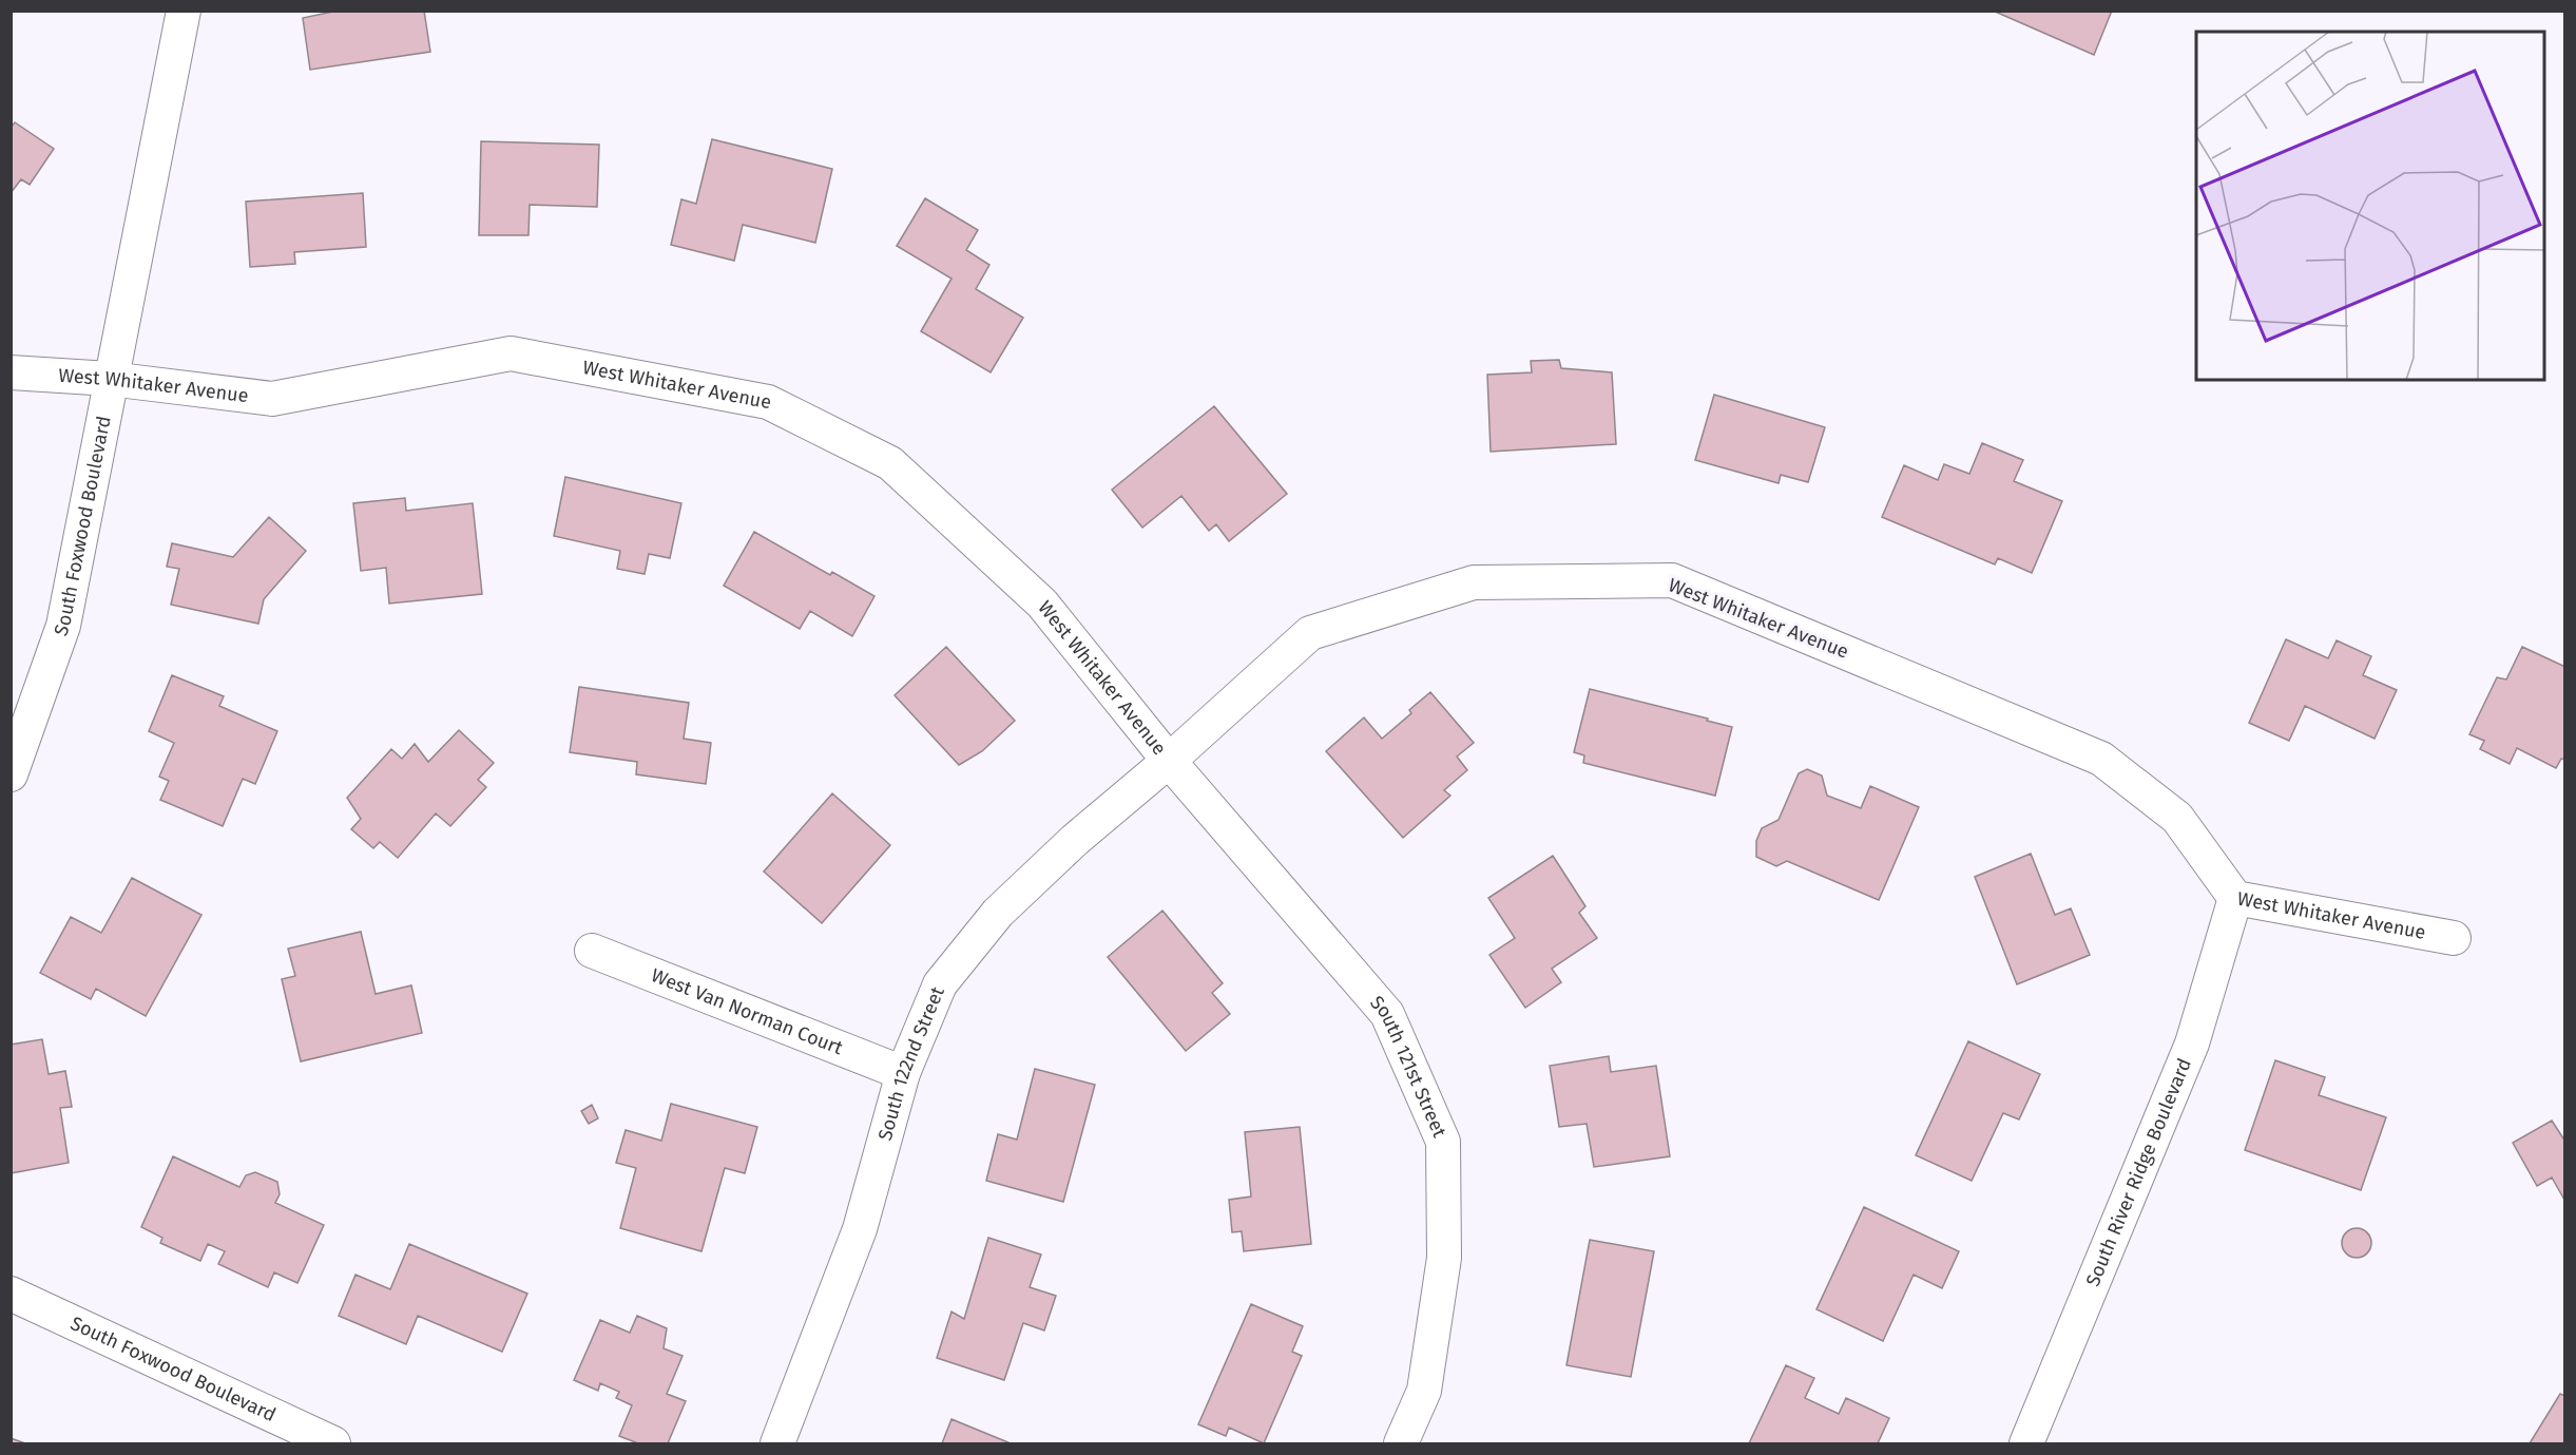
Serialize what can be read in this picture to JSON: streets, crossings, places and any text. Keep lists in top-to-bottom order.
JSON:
{
  "streets": {
    "street": [
      "West Whitaker Avenue",
      "South Foxwood Boulevard",
      "West Van Norman Court",
      "South 122nd Street",
      "South 121st Street",
      "South River Ridge Boulevard"
    ]
  },
  "crossings": [
    ["West Whitaker Avenue", "South Foxwood Boulevard"],
    ["West Whitaker Avenue", "South 122nd Street"],
    ["West Whitaker Avenue", "South 121st Street"],
    ["West Whitaker Avenue", "South River Ridge Boulevard"],
    ["West Van Norman Court", "South 122nd Street"],
    ["South 122nd Street", "South 121st Street"]
  ]
}
